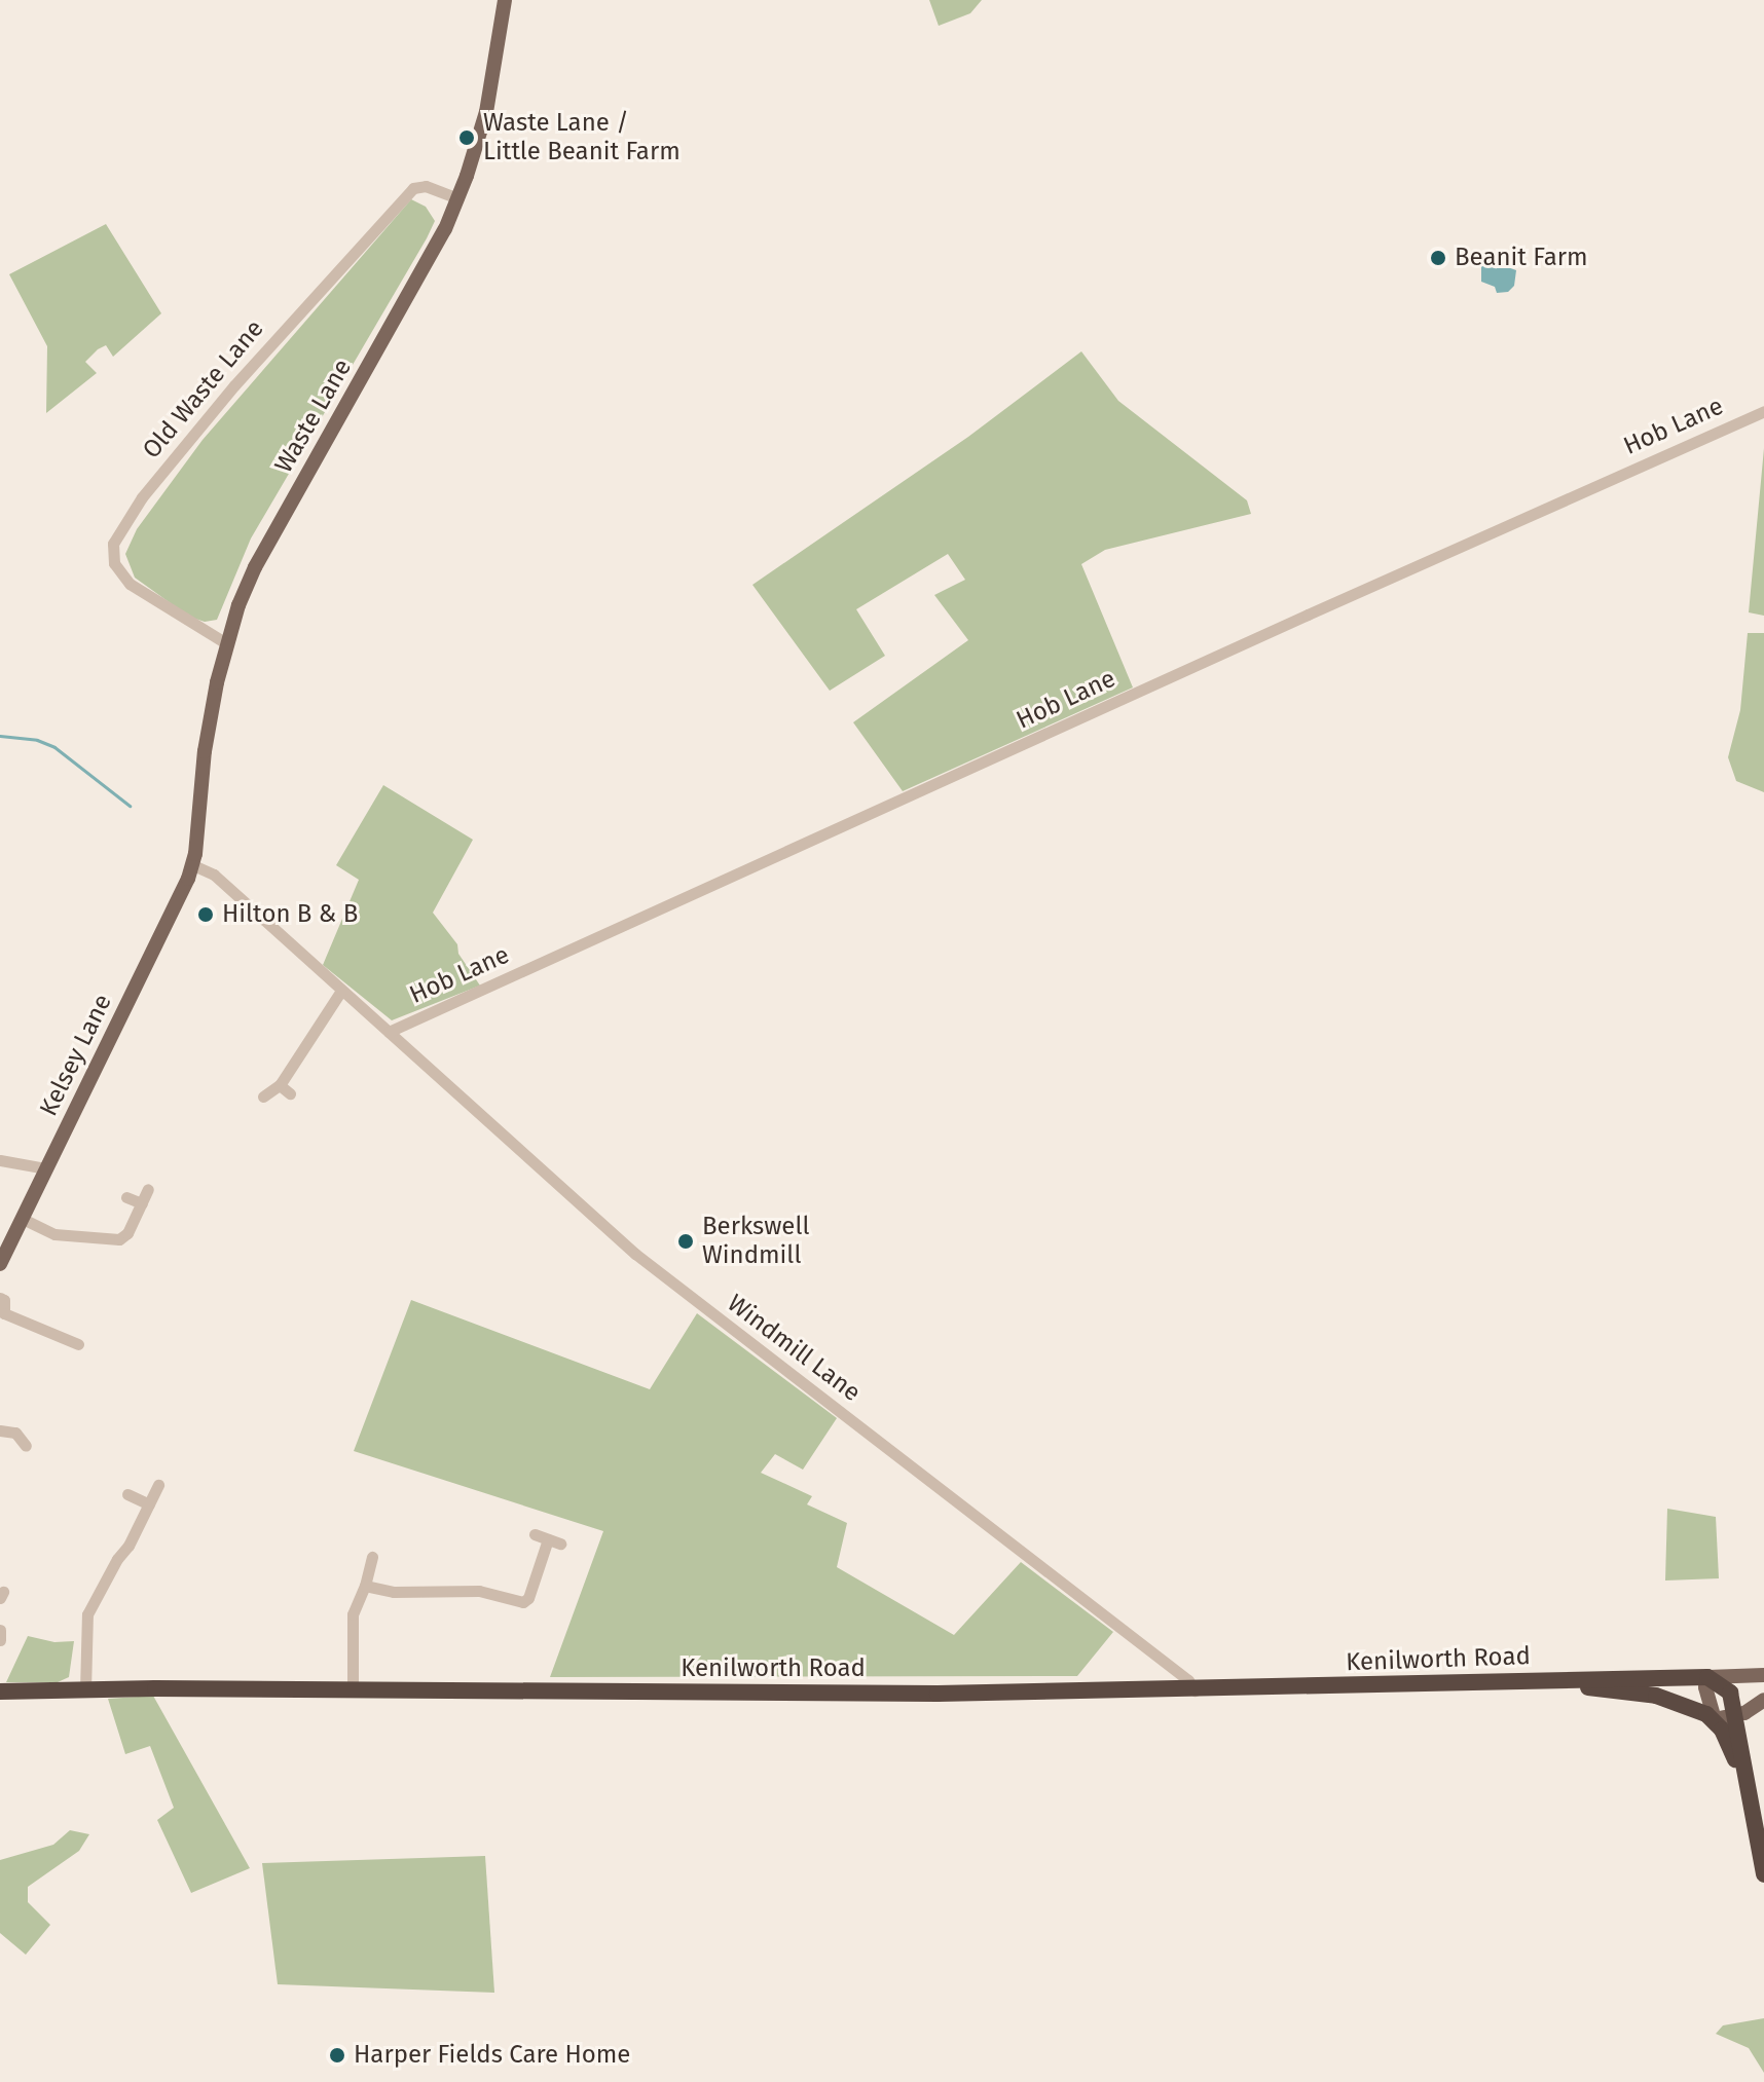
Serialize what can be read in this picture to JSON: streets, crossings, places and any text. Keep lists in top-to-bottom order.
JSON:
{
  "streets": {
    "highway": ["Kenilworth Road"],
    "main road": ["Waste Lane", "Kelsey Lane"],
    "street": ["Old Waste Lane", "Hob Lane", "Windmill Lane"]
  },
  "crossings": [
    ["Old Waste Lane", "Waste Lane"],
    ["Waste Lane", "Kelsey Lane"],
    ["Waste Lane", "Windmill Lane"],
    ["Hob Lane", "Windmill Lane"],
    ["Kelsey Lane", "Windmill Lane"],
    ["Windmill Lane", "Kenilworth Road"]
  ],
  "places": [
    "Waste Lane / Little Beanit Farm",
    "Beanit Farm",
    "Hilton B & B",
    "Berkswell Windmill",
    "Harper Fields Care Home"
  ]
}
